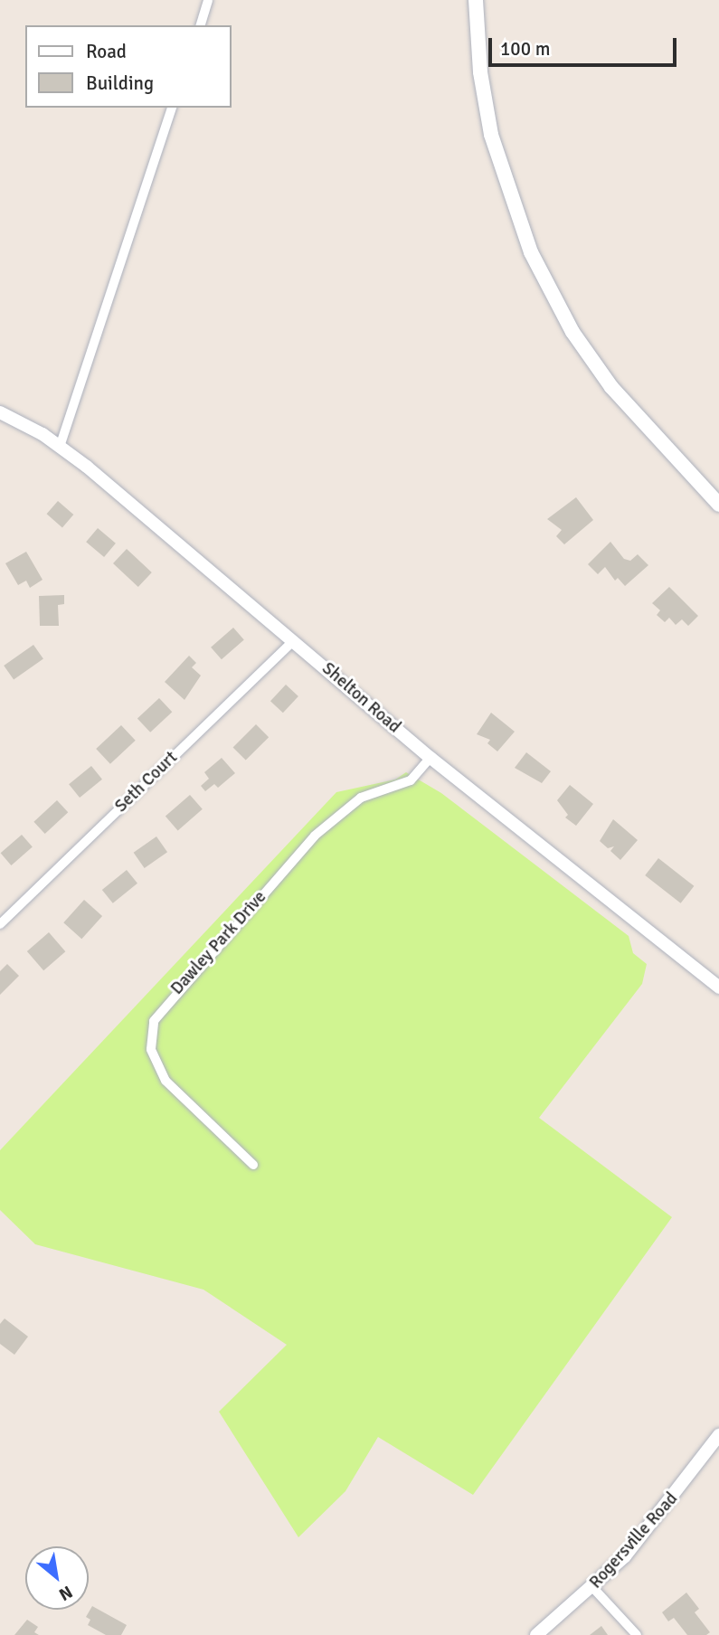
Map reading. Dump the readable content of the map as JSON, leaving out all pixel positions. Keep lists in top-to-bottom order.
{
  "streets": {
    "street": [
      "Shelton Road",
      "Seth Court",
      "Dawley Park Drive",
      "Rogersville Road"
    ]
  },
  "crossings": [
    ["Shelton Road", "Seth Court"],
    ["Shelton Road", "Dawley Park Drive"]
  ],
  "legend": ["Road", "Building"],
  "scale_bar": "100 m",
  "north": "bottom right"
}
